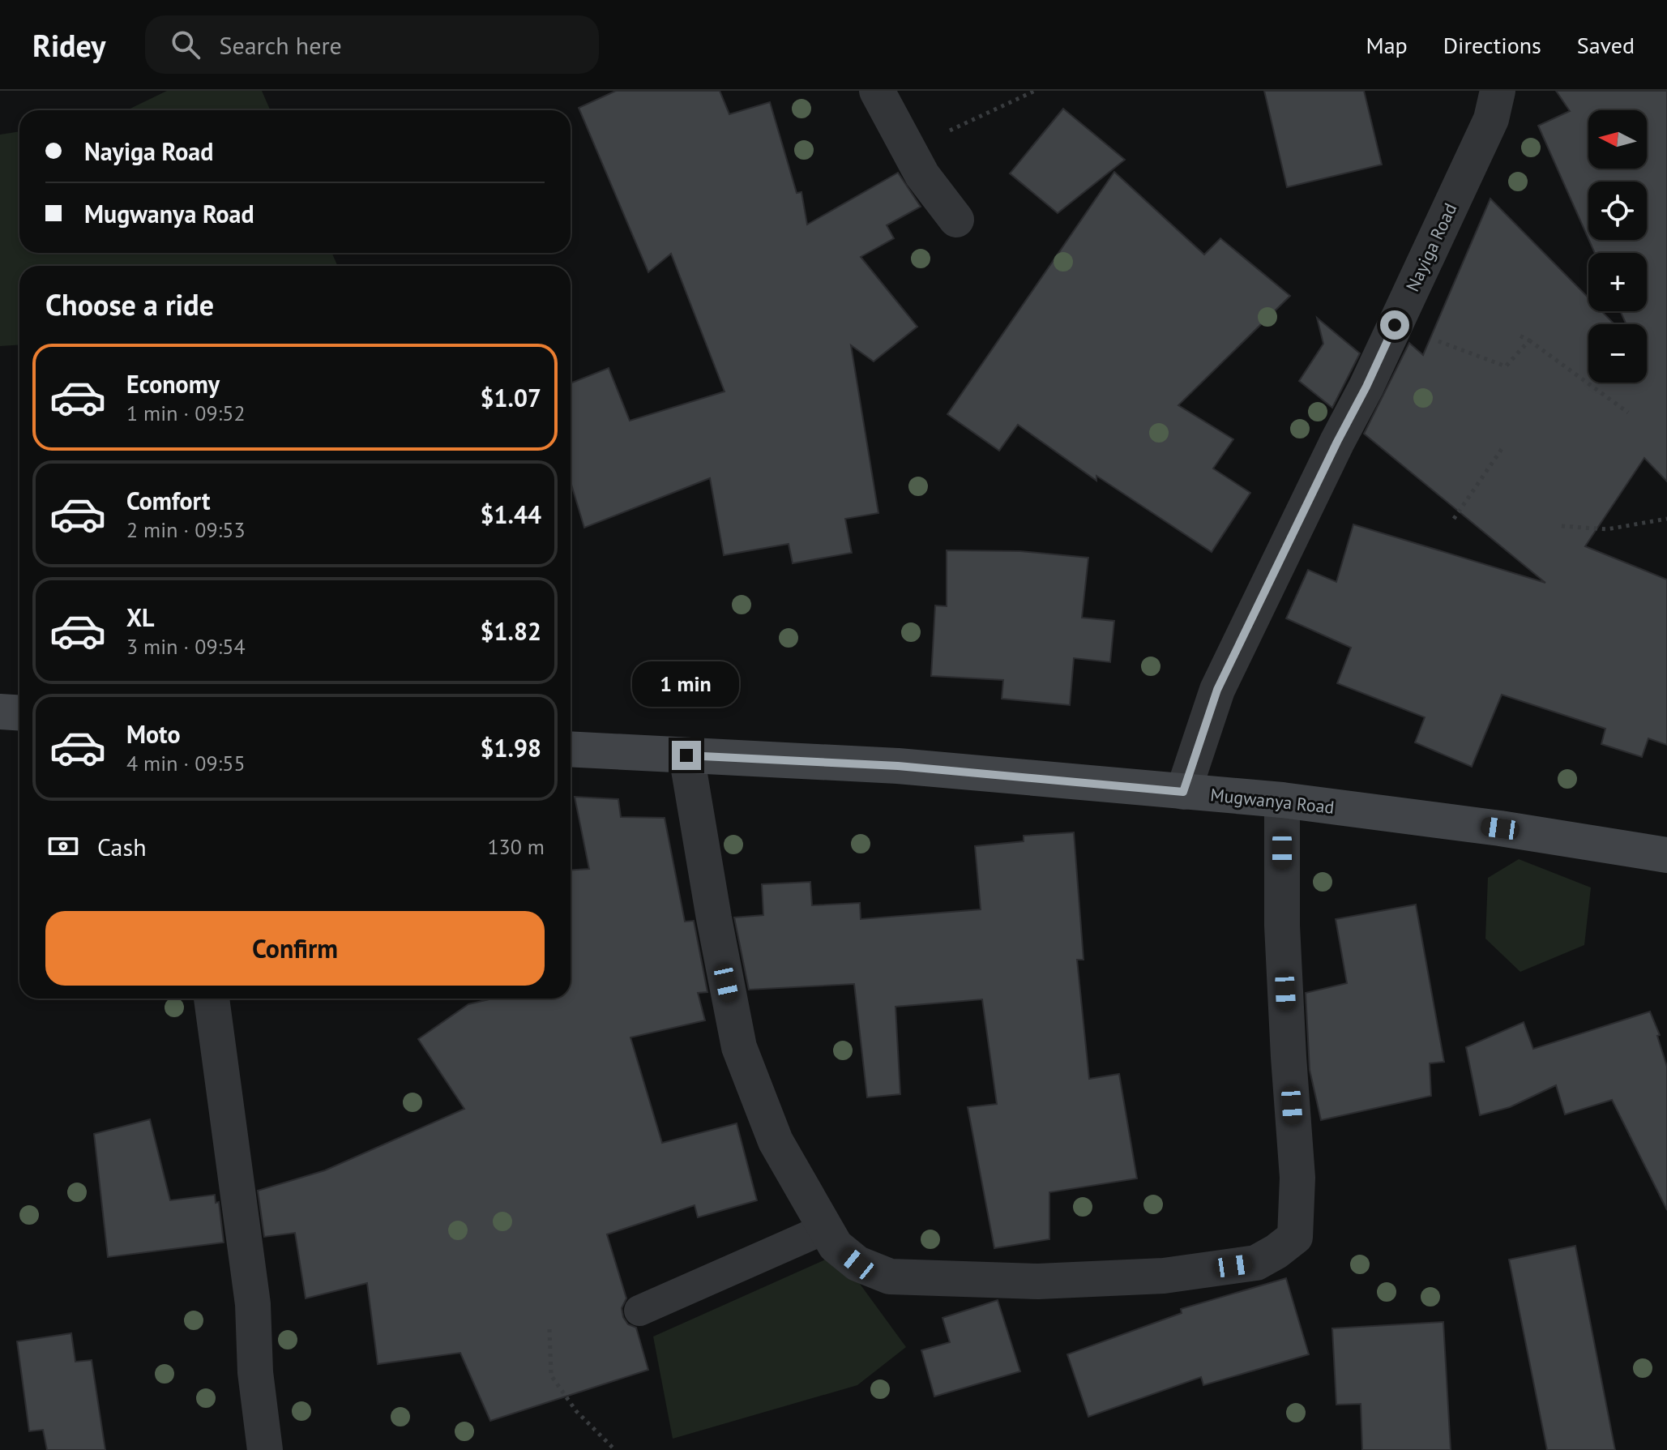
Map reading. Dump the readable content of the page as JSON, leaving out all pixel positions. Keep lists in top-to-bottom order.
{
  "streets": {
    "street": ["Nayiga Road", "Mugwanya Road"]
  },
  "crossings": [
    ["Nayiga Road", "Mugwanya Road"]
  ],
  "north": "left",
  "page": {
    "header": "Ridey",
    "search": "Search here",
    "nav": ["Map", "Directions", "Saved"],
    "map_buttons": ["+", "−"],
    "banner": ["Nayiga Road", "Mugwanya Road"],
    "heading": "Choose a ride",
    "list": [
      {
        "name": "Economy",
        "note": "1 min · 09:52",
        "value": "$1.07"
      },
      {
        "name": "Comfort",
        "note": "2 min · 09:53",
        "value": "$1.44"
      },
      {
        "name": "XL",
        "note": "3 min · 09:54",
        "value": "$1.82"
      },
      {
        "name": "Moto",
        "note": "4 min · 09:55",
        "value": "$1.98"
      }
    ],
    "bubble": "1 min",
    "pay": ["Cash", "130 m"],
    "buttons": "Confirm"
  }
}
